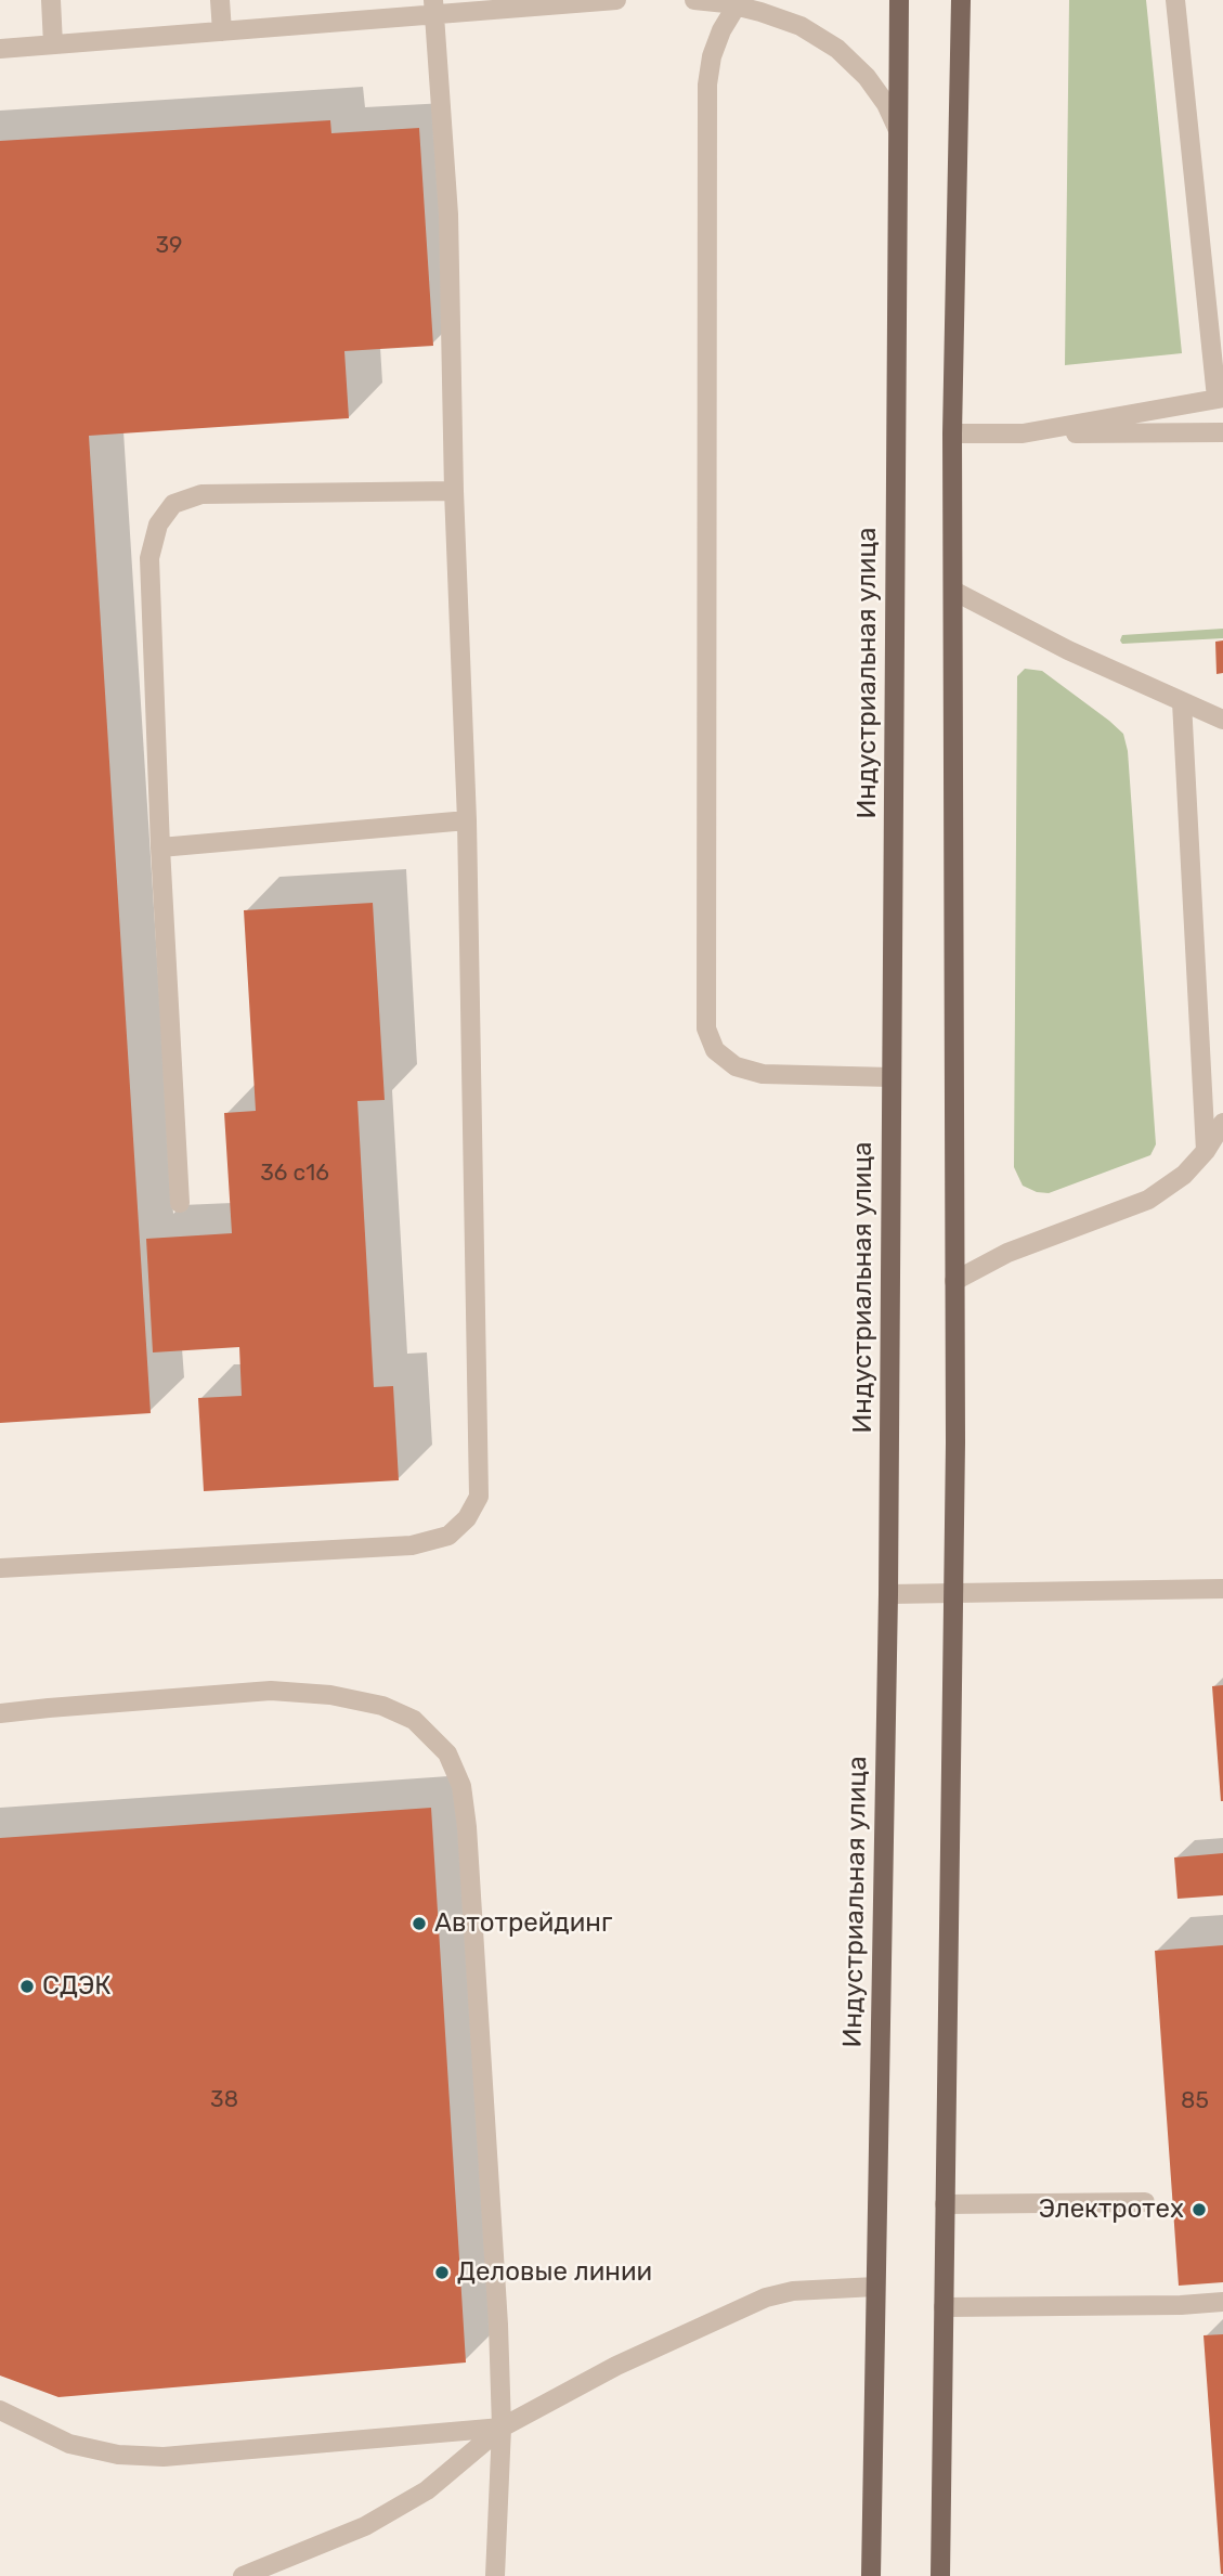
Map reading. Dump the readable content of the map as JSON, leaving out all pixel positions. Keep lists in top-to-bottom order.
{
  "streets": {
    "main road": ["Индустриальная улица"]
  },
  "places": [
    "Автотрейдинг",
    "СДЭК",
    "Электротех",
    "Деловые линии"
  ],
  "house_numbers": [
    "39",
    "36 с16",
    "38",
    "85"
  ]
}
